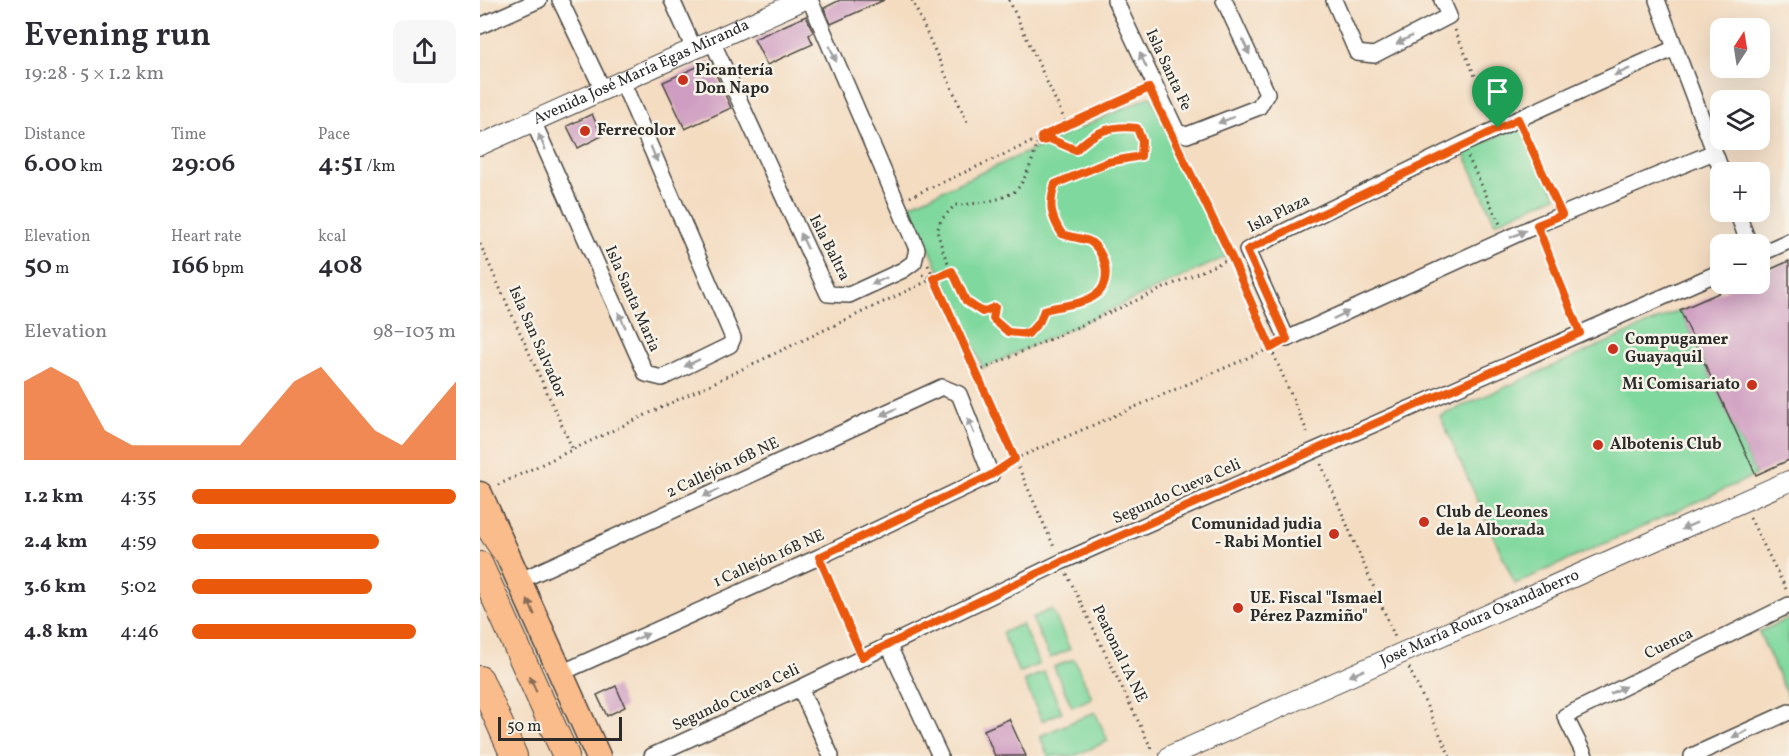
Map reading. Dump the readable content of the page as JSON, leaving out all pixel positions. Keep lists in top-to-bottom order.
{
  "streets": {
    "street": [
      "Isla Santa Fe",
      "Avenida José María Egas Miranda",
      "Isla Plaza",
      "Isla Baltra",
      "Isla Santa Maria",
      "2 Callejón 16B NE",
      "Segundo Cueva Celi",
      "1 Callejón 16B NE",
      "José María Roura Oxandaberro",
      "Cuenca"
    ],
    "path": ["Isla San Salvador", "Peatonal 1A NE"]
  },
  "crossings": [
    ["Avenida José María Egas Miranda", "Isla Baltra"],
    ["Avenida José María Egas Miranda", "Isla Santa Maria"],
    ["2 Callejón 16B NE", "1 Callejón 16B NE"],
    ["Segundo Cueva Celi", "Peatonal 1A NE"]
  ],
  "one_way": [
    "Isla Baltra",
    "2 Callejón 16B NE",
    "1 Callejón 16B NE",
    "José María Roura Oxandaberro"
  ],
  "places": [
    "Picantería Don Napo",
    "Ferrecolor",
    "Compugamer Guayaquil",
    "Mi Comisariato",
    "Albotenis Club",
    "Club de Leones de la Alborada",
    "Comunidad judia - Rabi Montiel",
    "UE. Fiscal \"Ismael Pérez Pazmiño\""
  ],
  "scale_bar": "50 m",
  "north": "top",
  "page": {
    "heading": ["Evening run", "19:28 · 5 × 1.2 km"],
    "map_buttons": ["+", "−"],
    "stats": [
      ["Distance", "6.00 km"],
      ["Time", "29:06"],
      ["Pace", "4:51 /km"],
      ["Elevation", "50 m"],
      ["Heart rate", "166 bpm"],
      ["kcal", "408"]
    ],
    "chart": ["Elevation", "98–103 m"],
    "list": [
      {
        "name": "1.2 km",
        "note": "4:35"
      },
      {
        "name": "2.4 km",
        "note": "4:59"
      },
      {
        "name": "3.6 km",
        "note": "5:02"
      },
      {
        "name": "4.8 km",
        "note": "4:46"
      }
    ],
    "scale": "50 m"
  }
}
